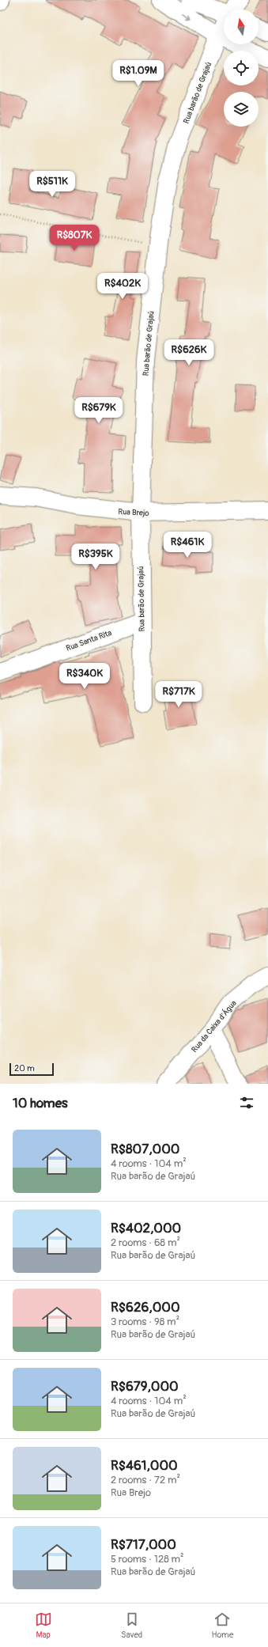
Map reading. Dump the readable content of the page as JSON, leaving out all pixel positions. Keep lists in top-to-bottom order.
{
  "streets": {
    "street": [
      "Rua barão de Grajaú",
      "Rua Brejo",
      "Rua Santa Rita",
      "Rua da Caixa d'Água"
    ]
  },
  "crossings": [
    ["Rua barão de Grajaú", "Rua Brejo"],
    ["Rua barão de Grajaú", "Rua Santa Rita"]
  ],
  "scale_bar": "20 m",
  "north": "top",
  "page": {
    "price": [
      "R$1.09M",
      "R$511K",
      "R$807K",
      "R$402K",
      "R$626K",
      "R$679K",
      "R$461K",
      "R$395K",
      "R$340K",
      "R$717K"
    ],
    "scale": "20 m",
    "heading": "10 homes",
    "list": [
      {
        "name": "R$807,000",
        "note": "4 rooms · 104 m² · Rua barão de Grajaú"
      },
      {
        "name": "R$402,000",
        "note": "2 rooms · 68 m² · Rua barão de Grajaú"
      },
      {
        "name": "R$626,000",
        "note": "3 rooms · 98 m² · Rua barão de Grajaú"
      },
      {
        "name": "R$679,000",
        "note": "4 rooms · 104 m² · Rua barão de Grajaú"
      },
      {
        "name": "R$461,000",
        "note": "2 rooms · 72 m² · Rua Brejo"
      },
      {
        "name": "R$717,000",
        "note": "5 rooms · 128 m² · Rua barão de Grajaú"
      }
    ],
    "tabs": ["Map", "Saved", "Home"]
  }
}
